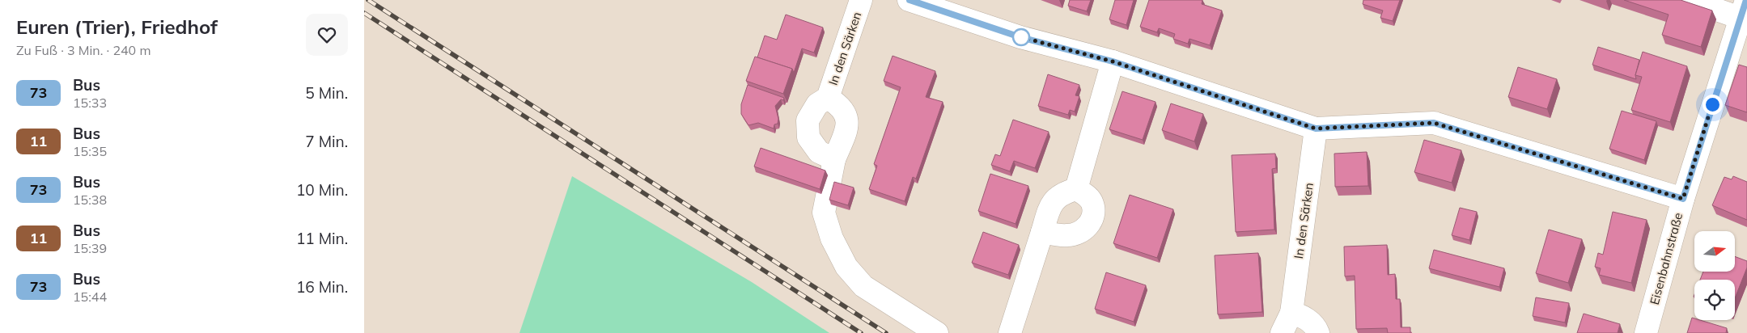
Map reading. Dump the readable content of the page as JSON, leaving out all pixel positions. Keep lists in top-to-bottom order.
{
  "streets": {
    "street": ["In den Särken", "Eisenbahnstraße"]
  },
  "lines": ["bus line 73"],
  "north": "right",
  "page": {
    "heading": ["Euren (Trier), Friedhof", "Zu Fuß · 3 Min. · 240 m"],
    "list": [
      {
        "mark": "73",
        "name": "Bus",
        "note": "15:33",
        "value": "5 Min."
      },
      {
        "mark": "11",
        "name": "Bus",
        "note": "15:35",
        "value": "7 Min."
      },
      {
        "mark": "73",
        "name": "Bus",
        "note": "15:38",
        "value": "10 Min."
      },
      {
        "mark": "11",
        "name": "Bus",
        "note": "15:39",
        "value": "11 Min."
      },
      {
        "mark": "73",
        "name": "Bus",
        "note": "15:44",
        "value": "16 Min."
      }
    ]
  }
}
